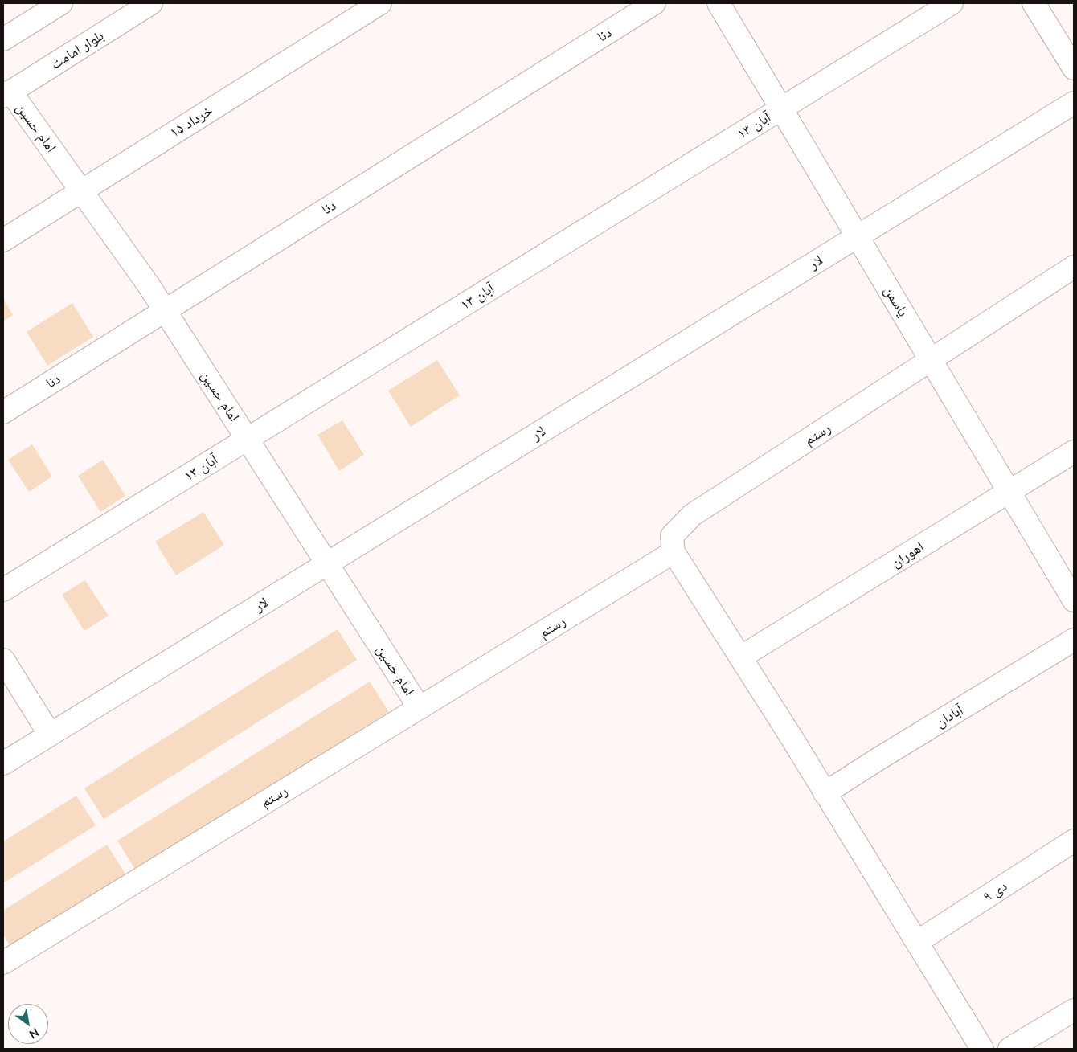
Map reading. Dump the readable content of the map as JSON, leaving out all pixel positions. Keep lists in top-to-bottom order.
{
  "streets": {
    "street": [
      "دنا",
      "بلوار امامت",
      "۱۵ خرداد",
      "۱۳ آبان",
      "امام حسین",
      "لار",
      "یاسمن",
      "رستم",
      "اهوران",
      "آبادان",
      "۹ دی"
    ]
  },
  "crossings": [
    ["دنا", "امام حسین"],
    ["بلوار امامت", "امام حسین"],
    ["۱۵ خرداد", "امام حسین"],
    ["۱۳ آبان", "امام حسین"],
    ["۱۳ آبان", "یاسمن"],
    ["امام حسین", "لار"],
    ["امام حسین", "رستم"],
    ["لار", "یاسمن"],
    ["یاسمن", "رستم"],
    ["یاسمن", "اهوران"]
  ],
  "north": "bottom right"
}
